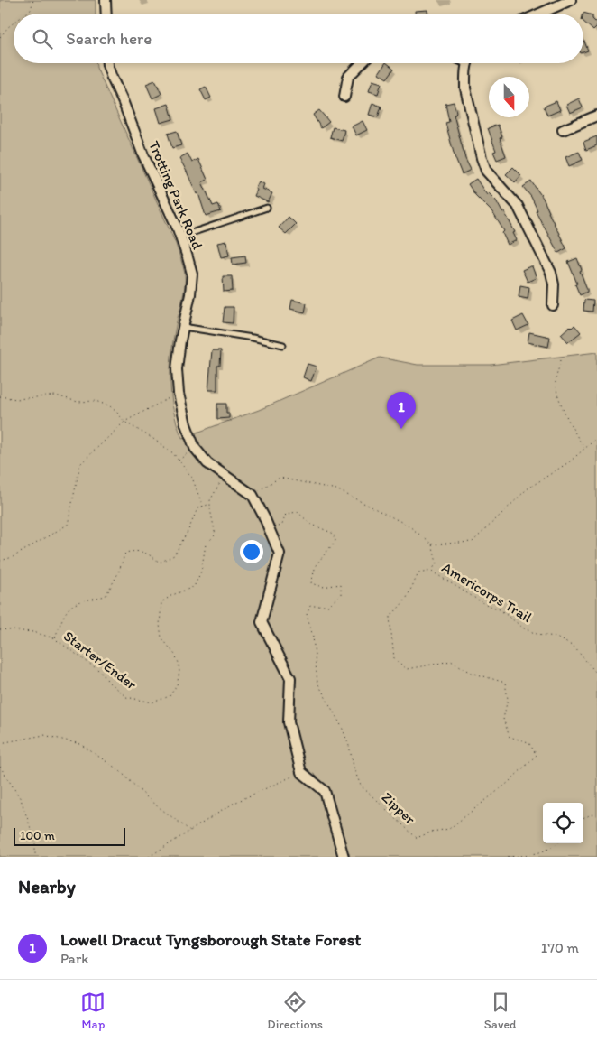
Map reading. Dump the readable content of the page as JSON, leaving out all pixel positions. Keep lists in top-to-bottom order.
{
  "streets": {
    "street": ["Trotting Park Road"],
    "path": ["Americorps Trail", "Starter/Ender", "Zipper"]
  },
  "crossings": [
    ["Trotting Park Road", "Zipper"],
    ["Americorps Trail", "Zipper"]
  ],
  "scale_bar": "100 m",
  "north": "bottom",
  "page": {
    "search": "Search here",
    "pins": "1",
    "scale": "100 m",
    "heading": "Nearby",
    "list": [
      {
        "mark": "1",
        "name": "Lowell Dracut Tyngsborough State Forest",
        "note": "Park",
        "value": "170 m"
      }
    ],
    "nav": ["Map", "Directions", "Saved"]
  }
}
